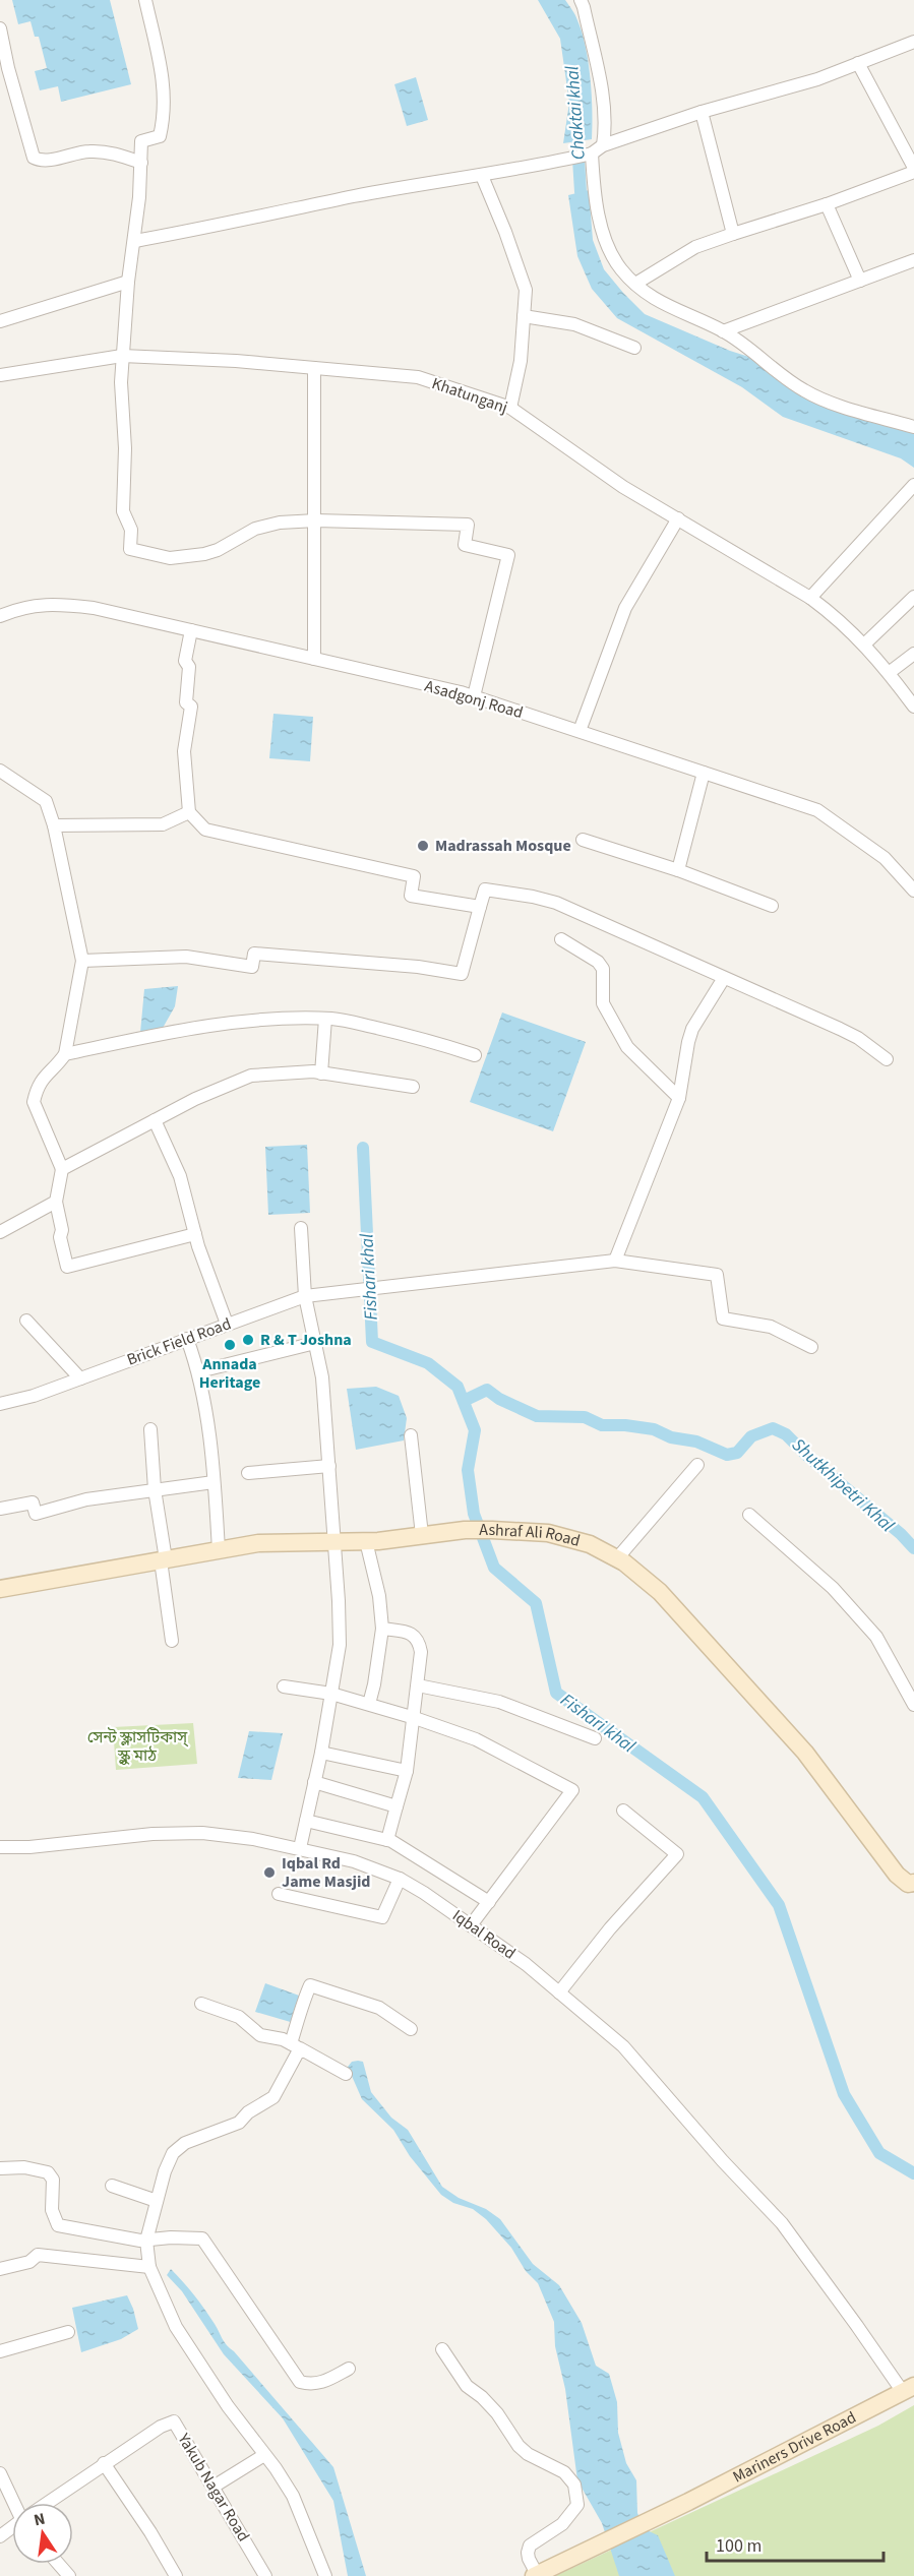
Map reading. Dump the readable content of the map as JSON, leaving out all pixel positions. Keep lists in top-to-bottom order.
{
  "streets": {
    "main road": ["Ashraf Ali Road", "Mariners Drive Road"],
    "street": [
      "Khatunganj",
      "Asadgonj Road",
      "Brick Field Road",
      "Iqbal Road",
      "Yakub Nagar Road"
    ]
  },
  "crossings": [
    ["Iqbal Road", "Mariners Drive Road"]
  ],
  "water": ["Chaktai khal", "Fishari khal", "Shutkhipetri Khal"],
  "parks": ["সেন্ট স্কলাসটিকাস্ স্কুল মাঠ"],
  "places": [
    "Madrassah Mosque",
    "R & T Joshna",
    "Annada Heritage",
    "Iqbal Rd Jame Masjid"
  ],
  "scale_bar": "100 m",
  "north": "top"
}
